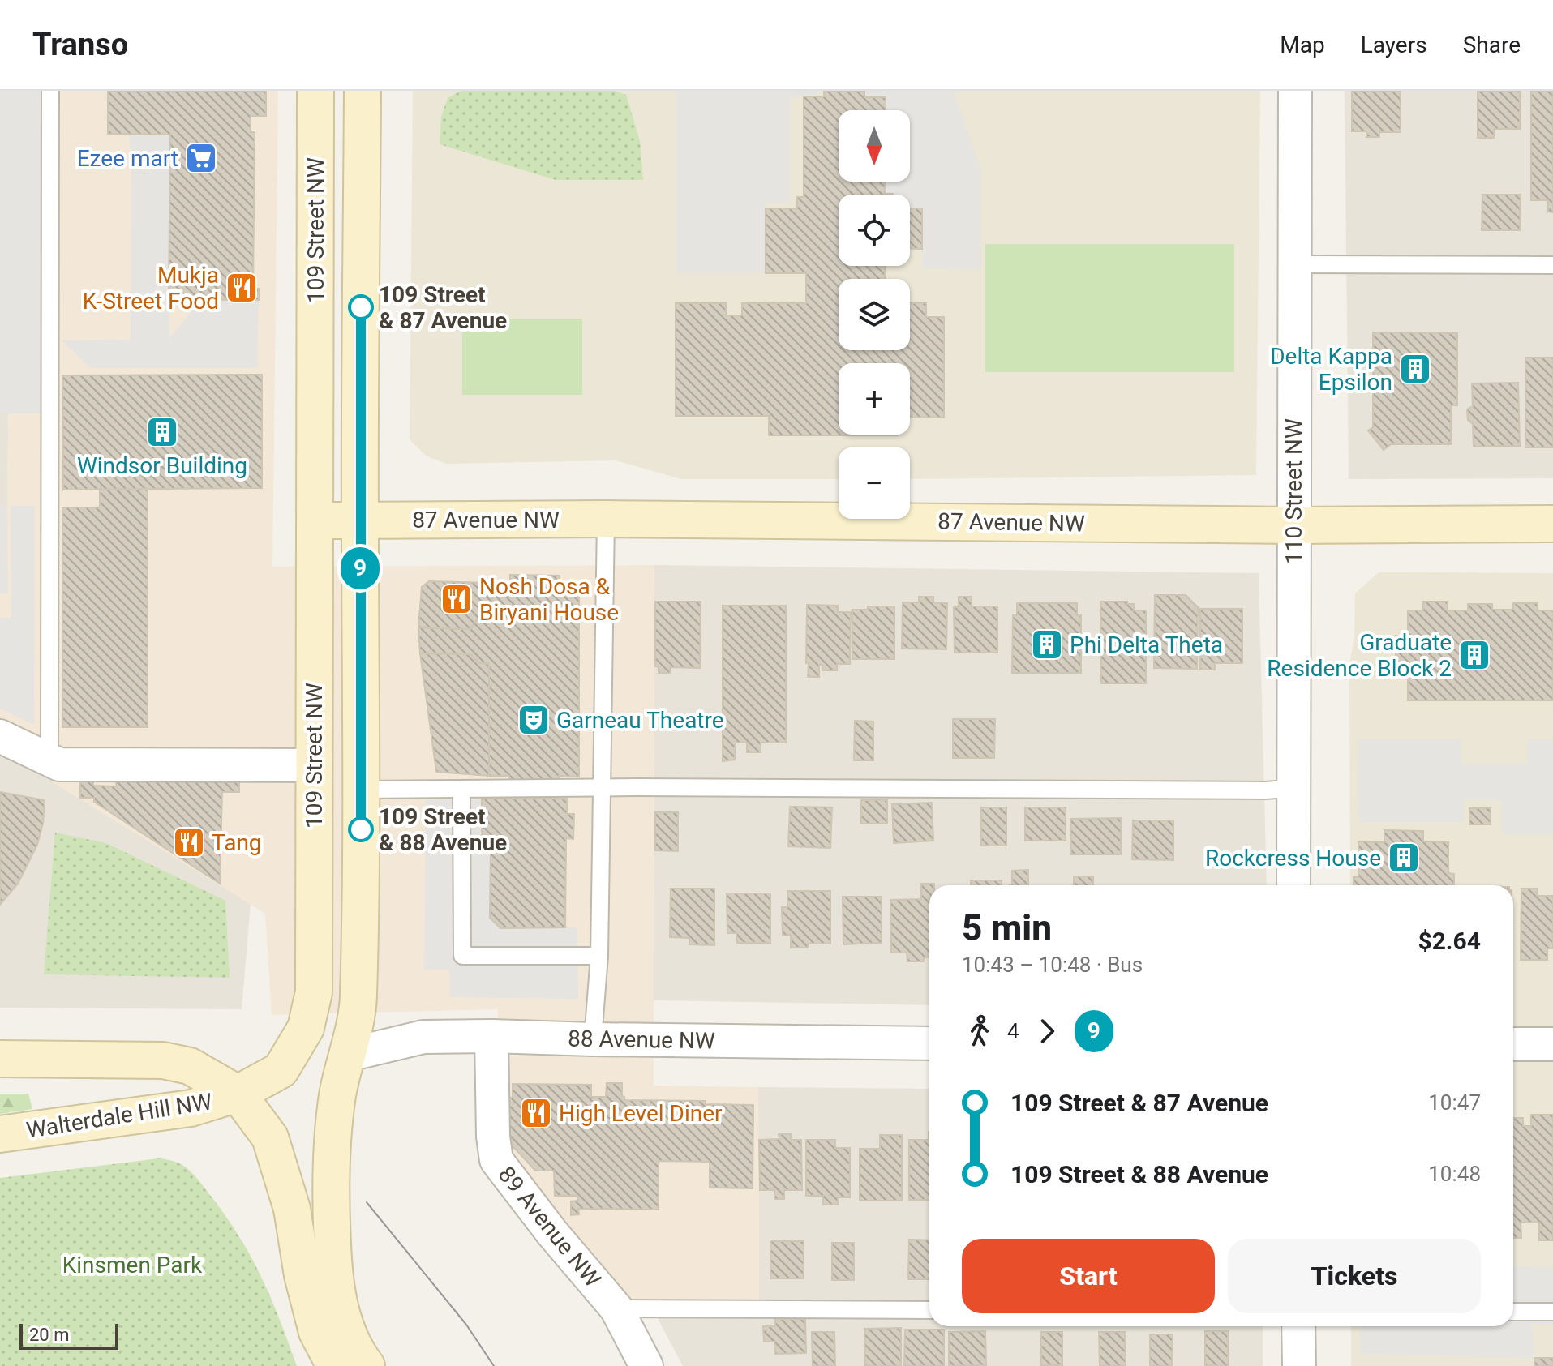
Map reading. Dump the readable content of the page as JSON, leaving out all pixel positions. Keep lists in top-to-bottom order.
{
  "streets": {
    "main road": ["109 Street NW", "87 Avenue NW", "Walterdale Hill NW"],
    "street": ["110 Street NW", "88 Avenue NW", "89 Avenue NW"]
  },
  "crossings": [
    ["109 Street NW", "87 Avenue NW"],
    ["109 Street NW", "88 Avenue NW"],
    ["109 Street NW", "Walterdale Hill NW"],
    ["110 Street NW", "87 Avenue NW"],
    ["88 Avenue NW", "89 Avenue NW"]
  ],
  "parks": ["Kinsmen Park"],
  "places": {
    "supermarket": ["Ezee mart"],
    "restaurant": [
      "Mukja K-Street Food",
      "Nosh Dosa & Biryani House",
      "Tang",
      "High Level Diner"
    ],
    "other": ["109 Street & 87 Avenue", "109 Street & 88 Avenue"],
    "building": [
      "Delta Kappa Epsilon",
      "Windsor Building",
      "Phi Delta Theta",
      "Graduate Residence Block 2",
      "Rockcress House"
    ],
    "theatre": ["Garneau Theatre"]
  },
  "lines": ["bus line 9"],
  "scale_bar": "20 m",
  "north": "bottom",
  "page": {
    "header": "Transo",
    "nav": ["Map", "Layers", "Share"],
    "on_map": "9",
    "map_buttons": ["+", "−"],
    "heading": ["5 min", "10:43 – 10:48 · Bus", "$2.64"],
    "legs": ["4", "9"],
    "list": [
      {
        "name": "109 Street & 87 Avenue",
        "value": "10:47"
      },
      {
        "name": "109 Street & 88 Avenue",
        "value": "10:48"
      }
    ],
    "buttons": ["Start", "Tickets"],
    "scale": "20 m"
  }
}
